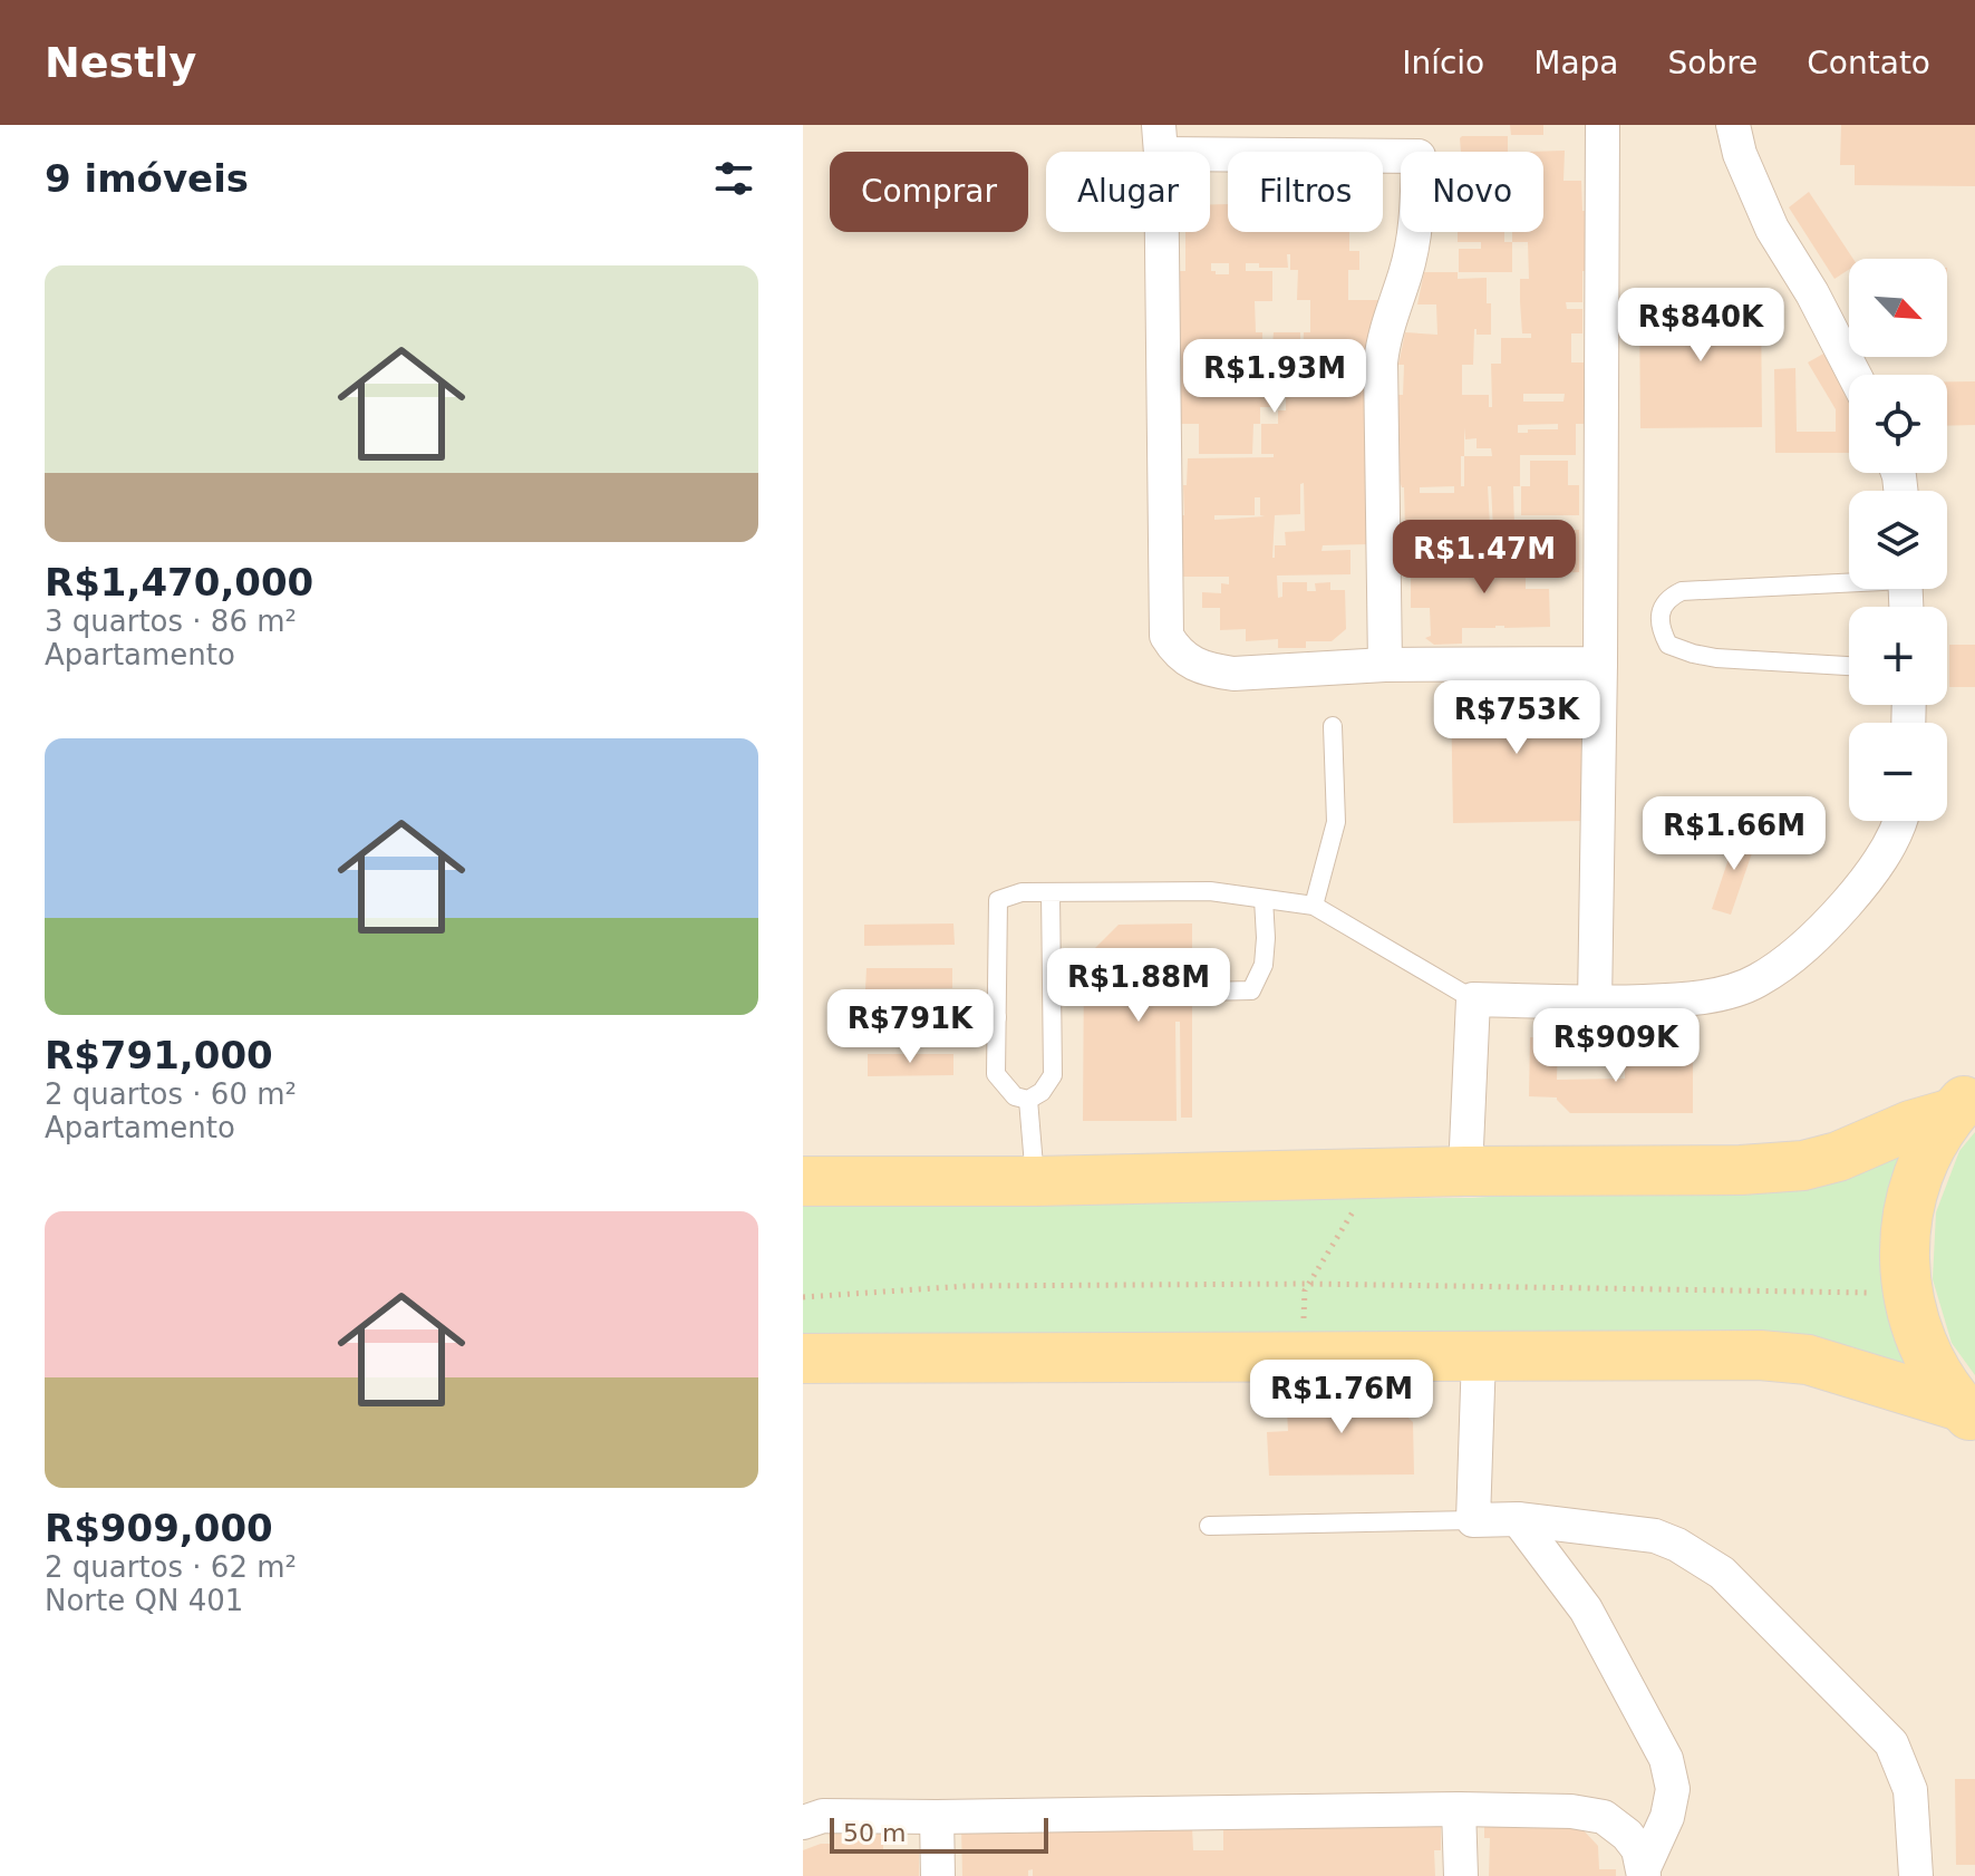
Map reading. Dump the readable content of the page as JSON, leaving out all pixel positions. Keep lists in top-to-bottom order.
{
  "scale_bar": "50 m",
  "north": "bottom right",
  "page": {
    "header": "Nestly",
    "nav": [
      "Início",
      "Mapa",
      "Sobre",
      "Contato"
    ],
    "heading": "9 imóveis",
    "chip": [
      "Comprar",
      "Alugar",
      "Filtros",
      "Novo"
    ],
    "list": [
      {
        "name": "R$1,470,000",
        "note": "3 quartos · 86 m² · Apartamento"
      },
      {
        "name": "R$791,000",
        "note": "2 quartos · 60 m² · Apartamento"
      },
      {
        "name": "R$909,000",
        "note": "2 quartos · 62 m² · Norte QN 401"
      }
    ],
    "map_buttons": ["+", "−"],
    "price": [
      "R$840K",
      "R$1.93M",
      "R$1.47M",
      "R$753K",
      "R$1.66M",
      "R$1.88M",
      "R$791K",
      "R$909K",
      "R$1.76M"
    ],
    "scale": "50 m"
  }
}
